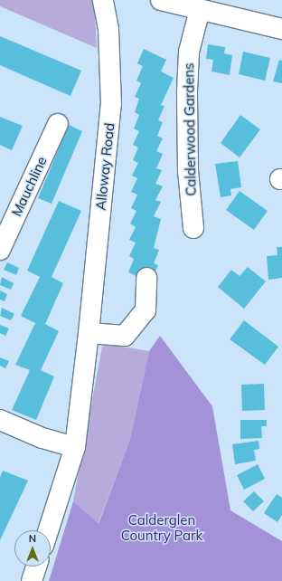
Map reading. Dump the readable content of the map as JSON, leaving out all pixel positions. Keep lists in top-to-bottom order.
{
  "streets": {
    "street": ["Calderwood Gardens", "Alloway Road", "Mauchline"]
  },
  "parks": ["Calderglen Country Park"],
  "north": "top"
}
